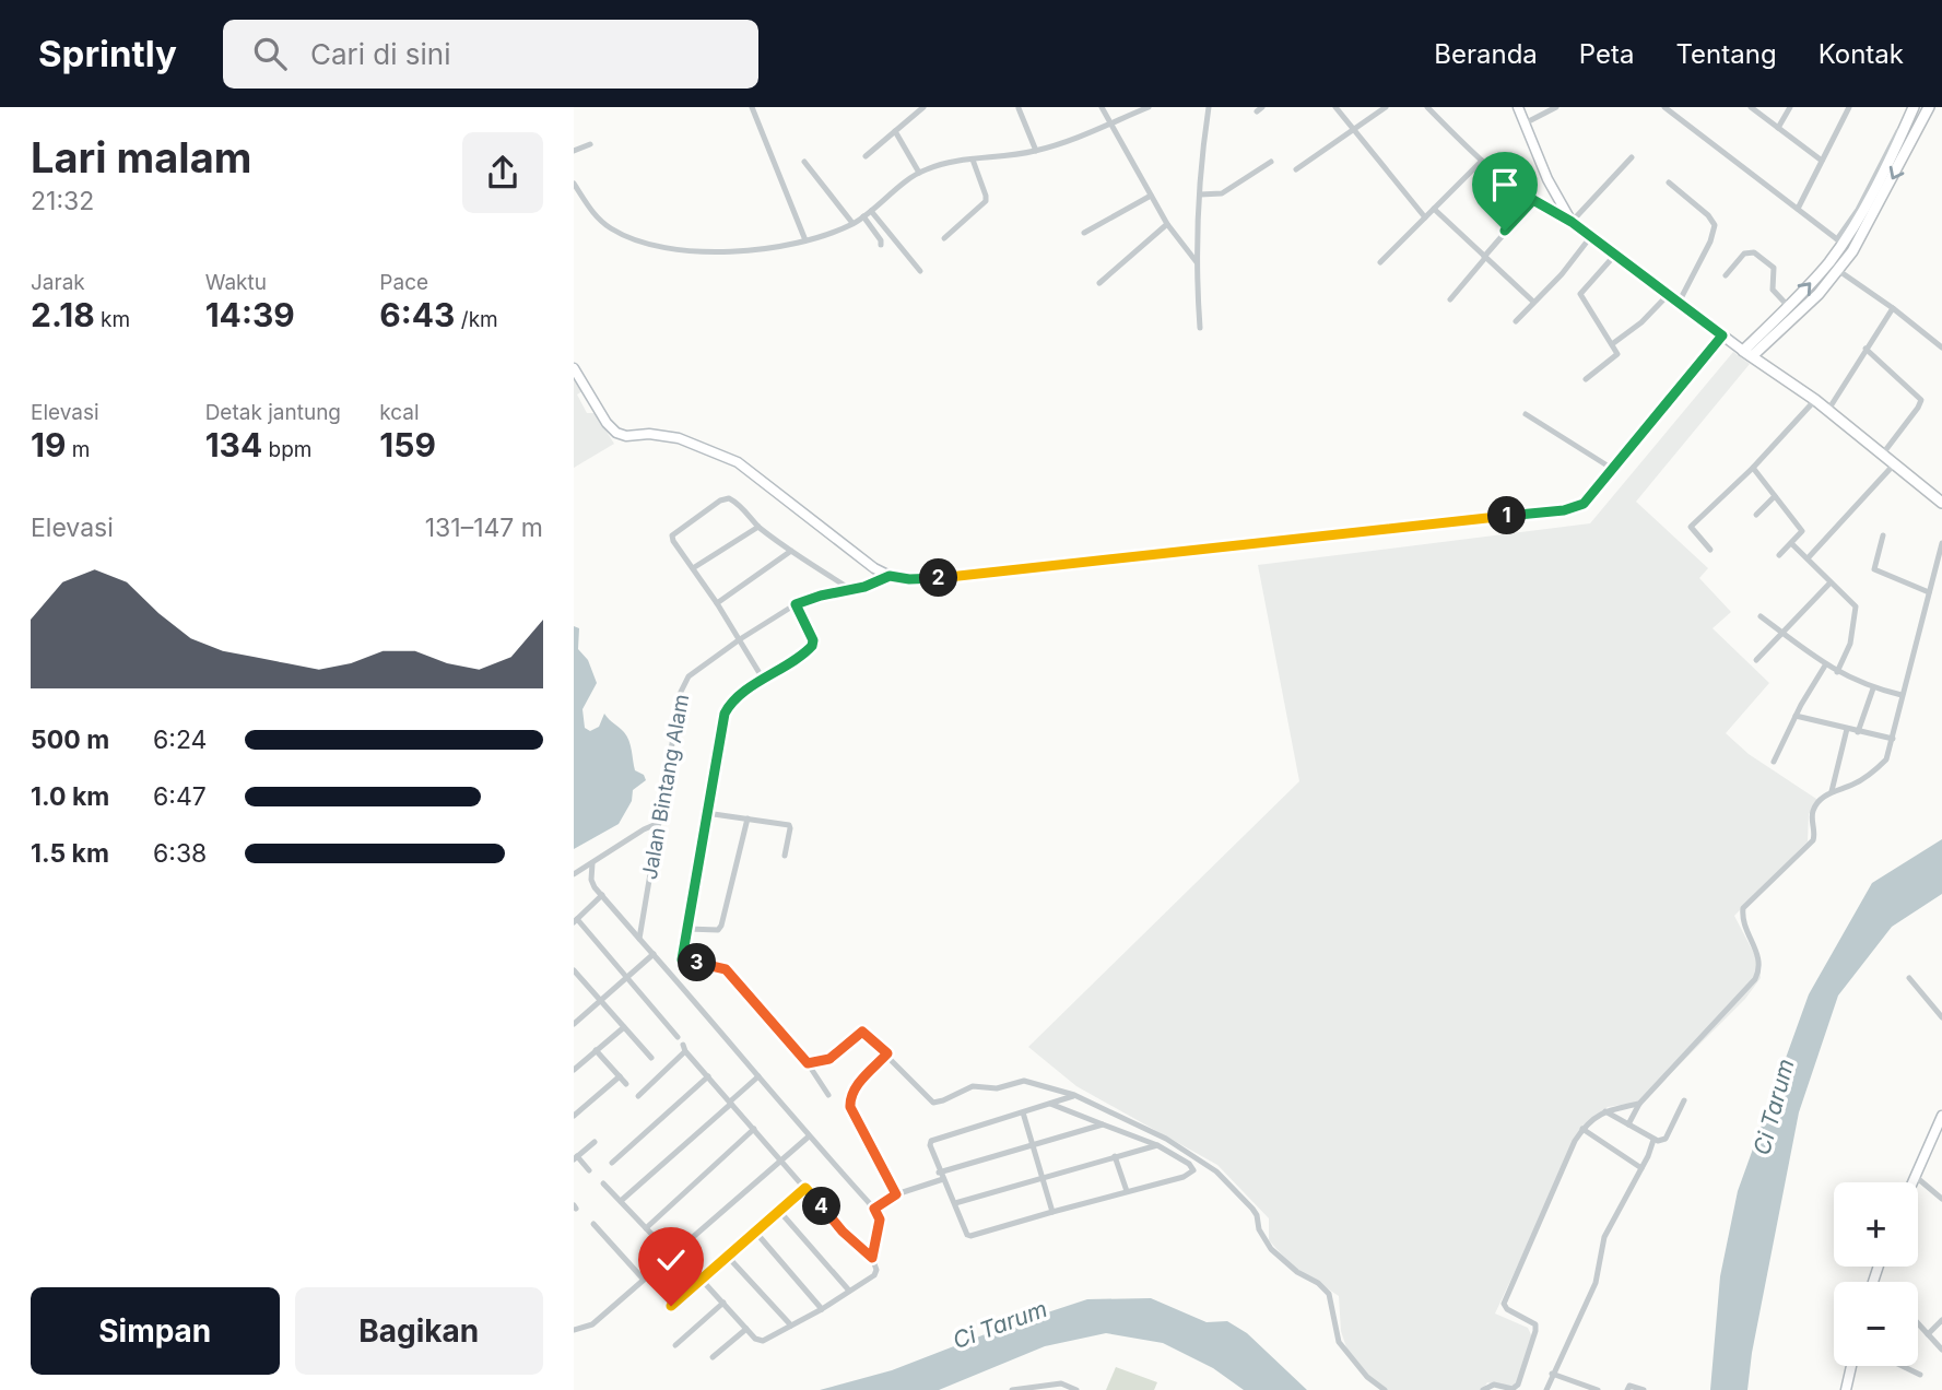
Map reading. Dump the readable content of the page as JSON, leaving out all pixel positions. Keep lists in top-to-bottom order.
{
  "streets": {
    "street": ["Jalan Bintang Alam"]
  },
  "water": ["Ci Tarum"],
  "page": {
    "header": "Sprintly",
    "search": "Cari di sini",
    "nav": [
      "Beranda",
      "Peta",
      "Tentang",
      "Kontak"
    ],
    "heading": ["Lari malam", "21:32"],
    "stats": [
      ["Jarak", "2.18 km"],
      ["Waktu", "14:39"],
      ["Pace", "6:43 /km"],
      ["Elevasi", "19 m"],
      ["Detak jantung", "134 bpm"],
      ["kcal", "159"]
    ],
    "pins": [
      "1",
      "2",
      "3",
      "4"
    ],
    "chart": ["Elevasi", "131–147 m"],
    "list": [
      {
        "name": "500 m",
        "note": "6:24"
      },
      {
        "name": "1.0 km",
        "note": "6:47"
      },
      {
        "name": "1.5 km",
        "note": "6:38"
      }
    ],
    "map_buttons": ["+", "−"],
    "buttons": ["Simpan", "Bagikan"]
  }
}
